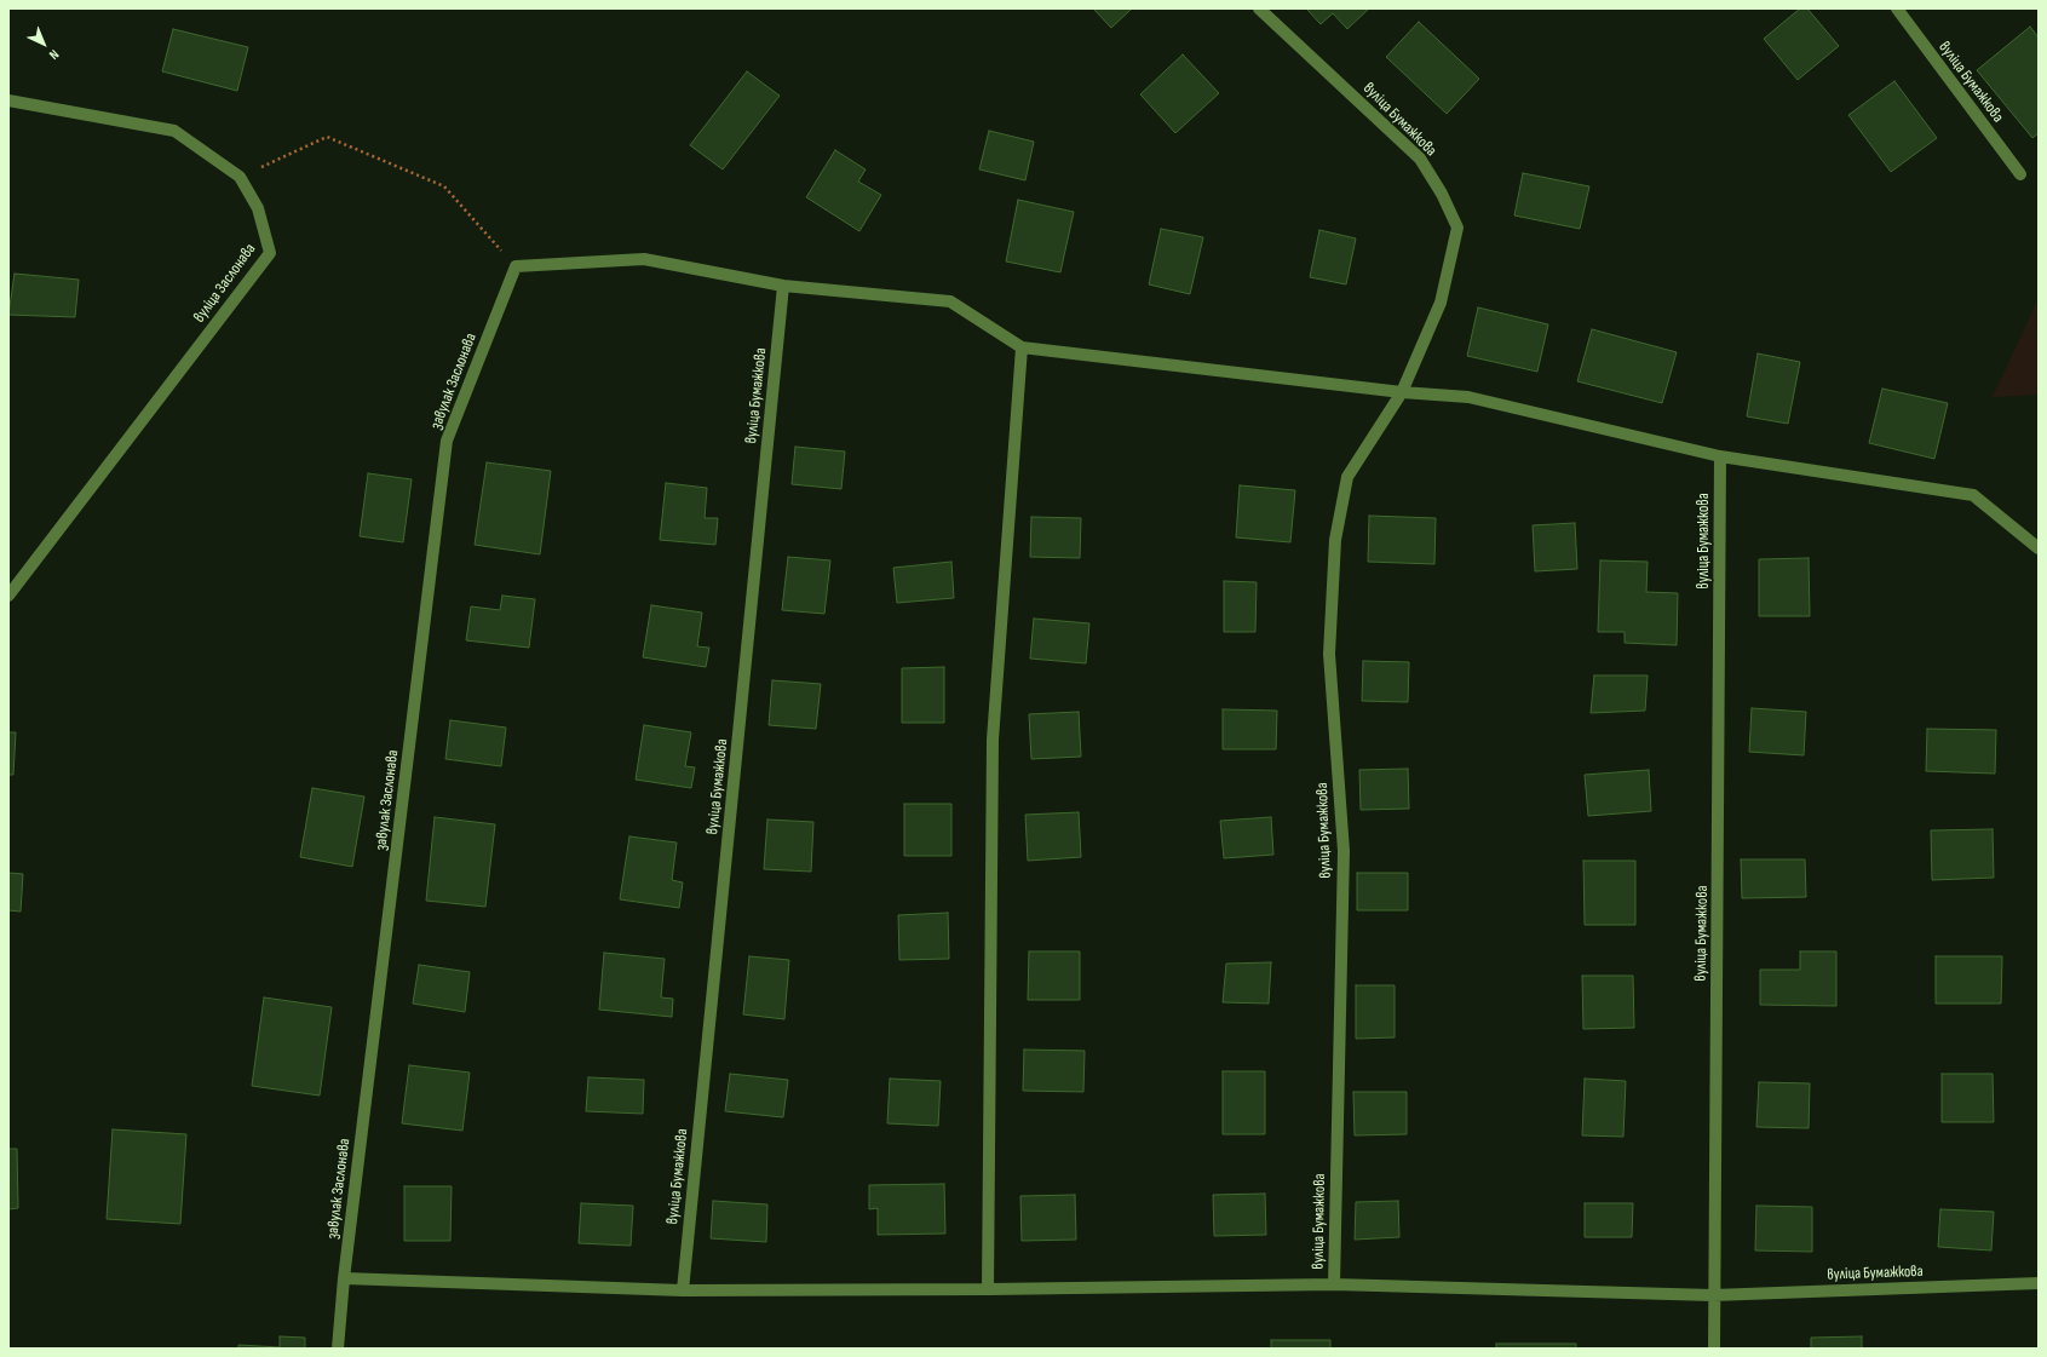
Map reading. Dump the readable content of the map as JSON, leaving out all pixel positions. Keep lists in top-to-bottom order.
{
  "streets": {
    "street": ["вуліца Бумажкова", "вуліца Заслонава", "завулак Заслонава"]
  },
  "crossings": [
    ["вуліца Бумажкова", "завулак Заслонава"]
  ],
  "north": "bottom right"
}
